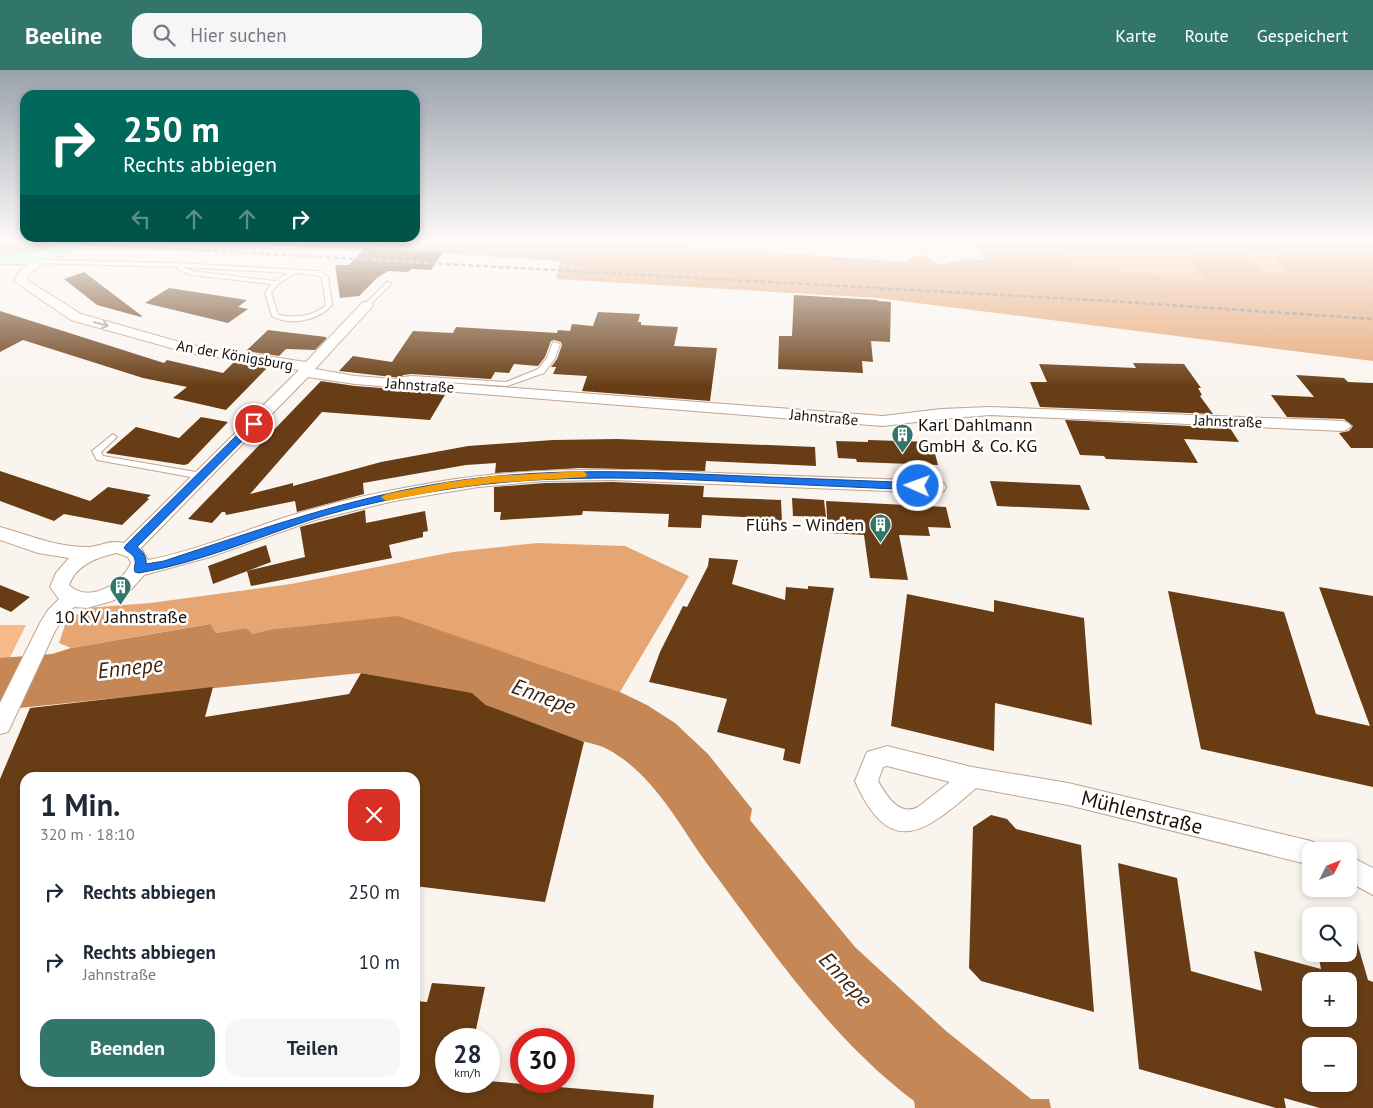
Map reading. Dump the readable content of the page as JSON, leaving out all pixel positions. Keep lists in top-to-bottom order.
{
  "streets": {
    "street": ["An der Königsburg", "Jahnstraße", "Mühlenstraße"]
  },
  "crossings": [
    ["An der Königsburg", "Jahnstraße"]
  ],
  "one_way": ["An der Königsburg"],
  "water": ["Ennepe"],
  "places": {
    "building": ["Karl Dahlmann GmbH & Co. KG", "Flühs – Winden", "10 KV Jahnstraße"]
  },
  "north": "top right",
  "page": {
    "header": "Beeline",
    "search": "Hier suchen",
    "nav": ["Karte", "Route", "Gespeichert"],
    "turn": ["250 m", "Rechts abbiegen"],
    "heading": ["1 Min.", "320 m · 18:10"],
    "map_buttons": ["+", "−"],
    "list": [
      {
        "name": "Rechts abbiegen",
        "value": "250 m"
      },
      {
        "name": "Rechts abbiegen",
        "note": "Jahnstraße",
        "value": "10 m"
      }
    ],
    "buttons": ["Beenden", "Teilen"],
    "speed": "28 km/h",
    "limit": "30"
  }
}
